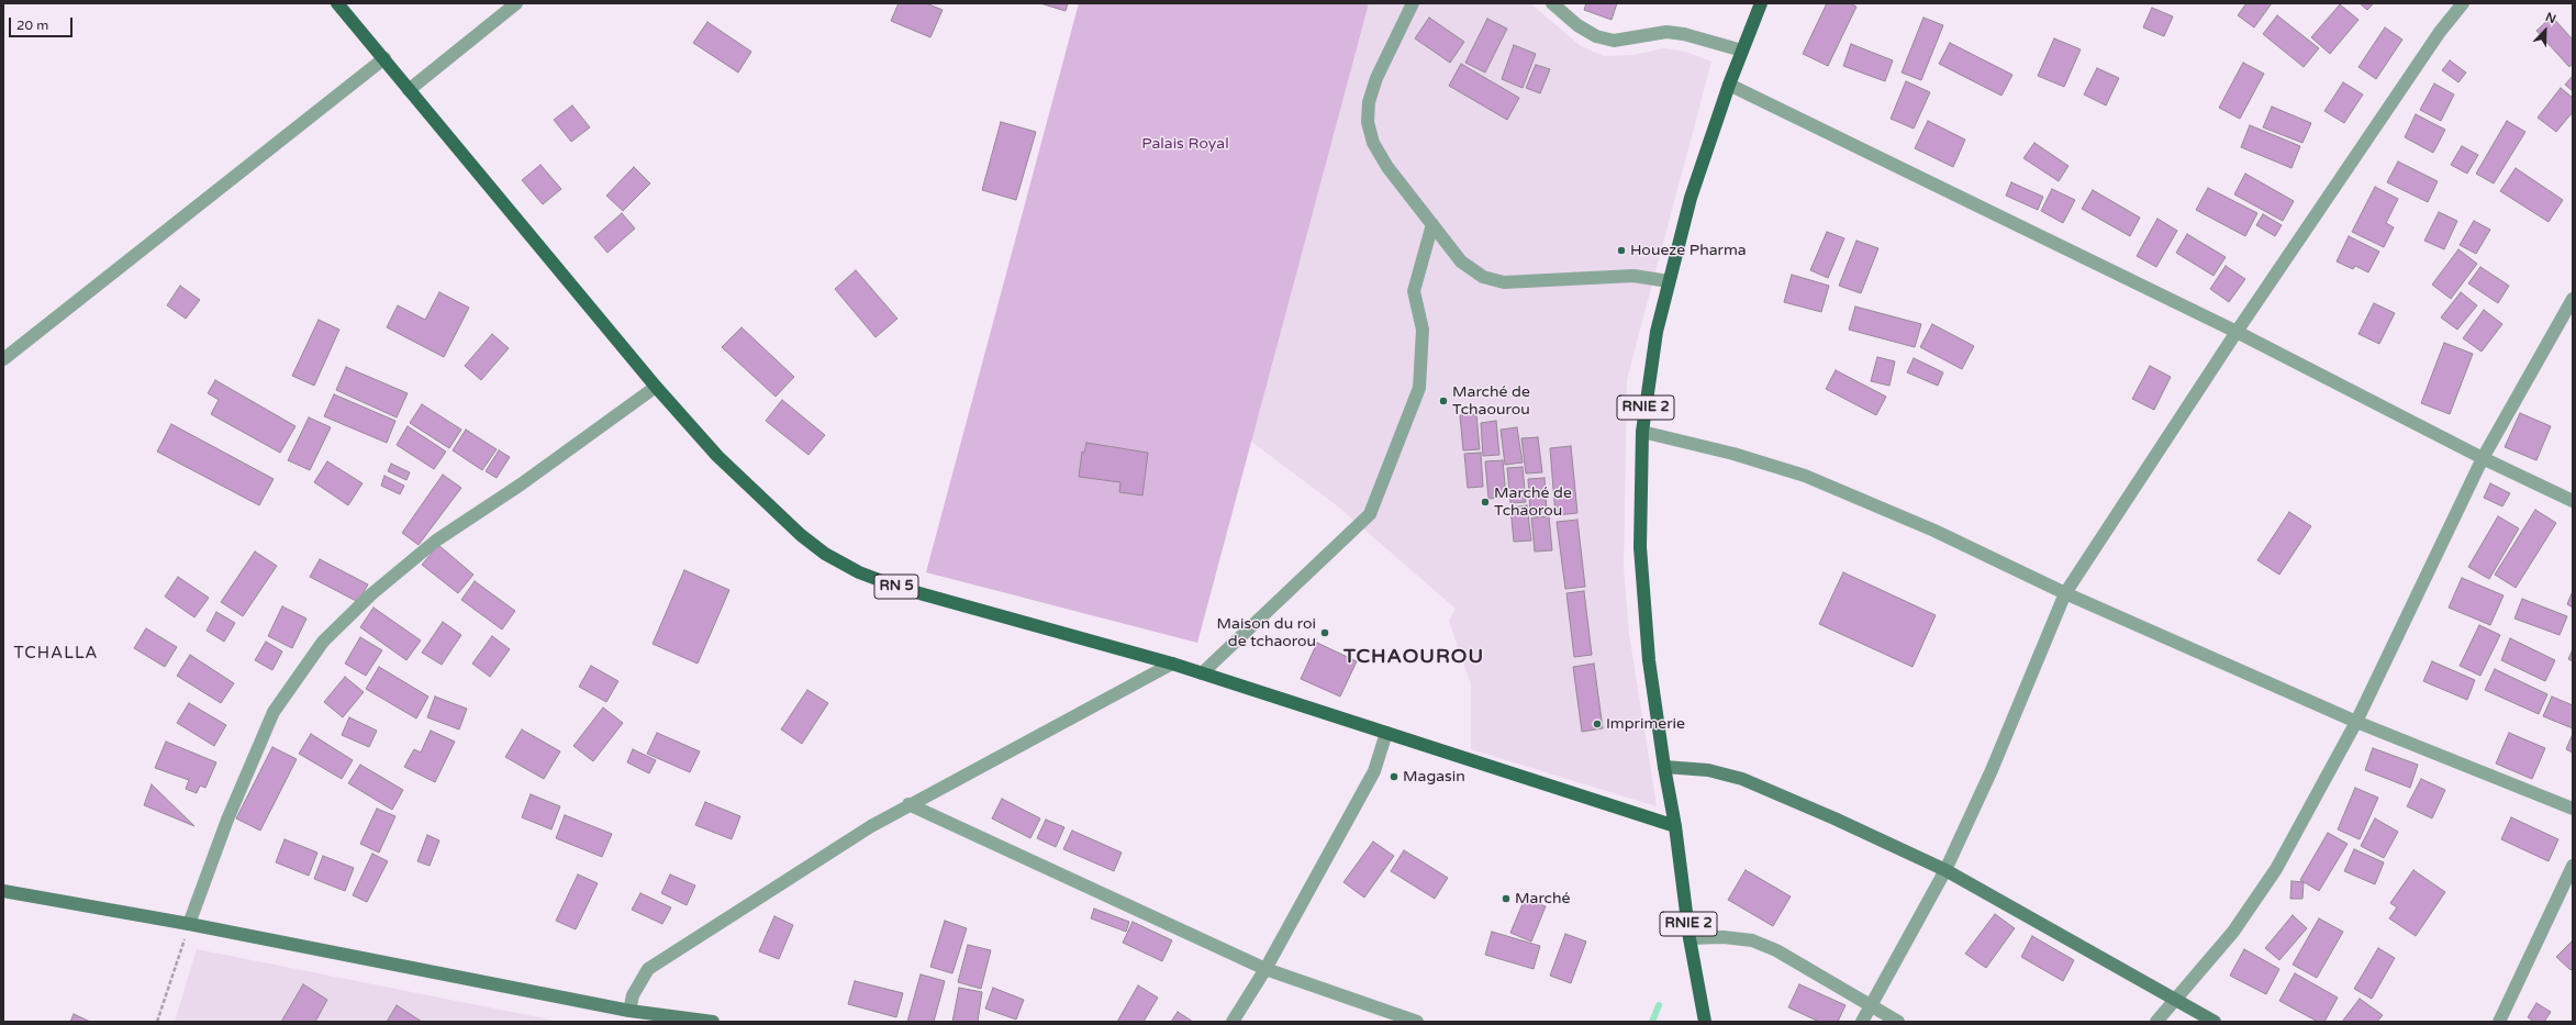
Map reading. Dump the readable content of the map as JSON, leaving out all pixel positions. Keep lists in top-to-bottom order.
{
  "streets": {
    "main road": ["RNIE 2", "RN 5"]
  },
  "crossings": [
    ["RNIE 2", "RN 5"]
  ],
  "districts": ["TCHALLA", "TCHAOUROU"],
  "parks": ["Palais Royal"],
  "places": [
    "Houeze Pharma",
    "Marché de Tchaourou",
    "Marché de Tchaorou",
    "Maison du roi de tchaorou",
    "Imprimerie",
    "Magasin",
    "Marché"
  ],
  "scale_bar": "20 m",
  "north": "top right"
}
